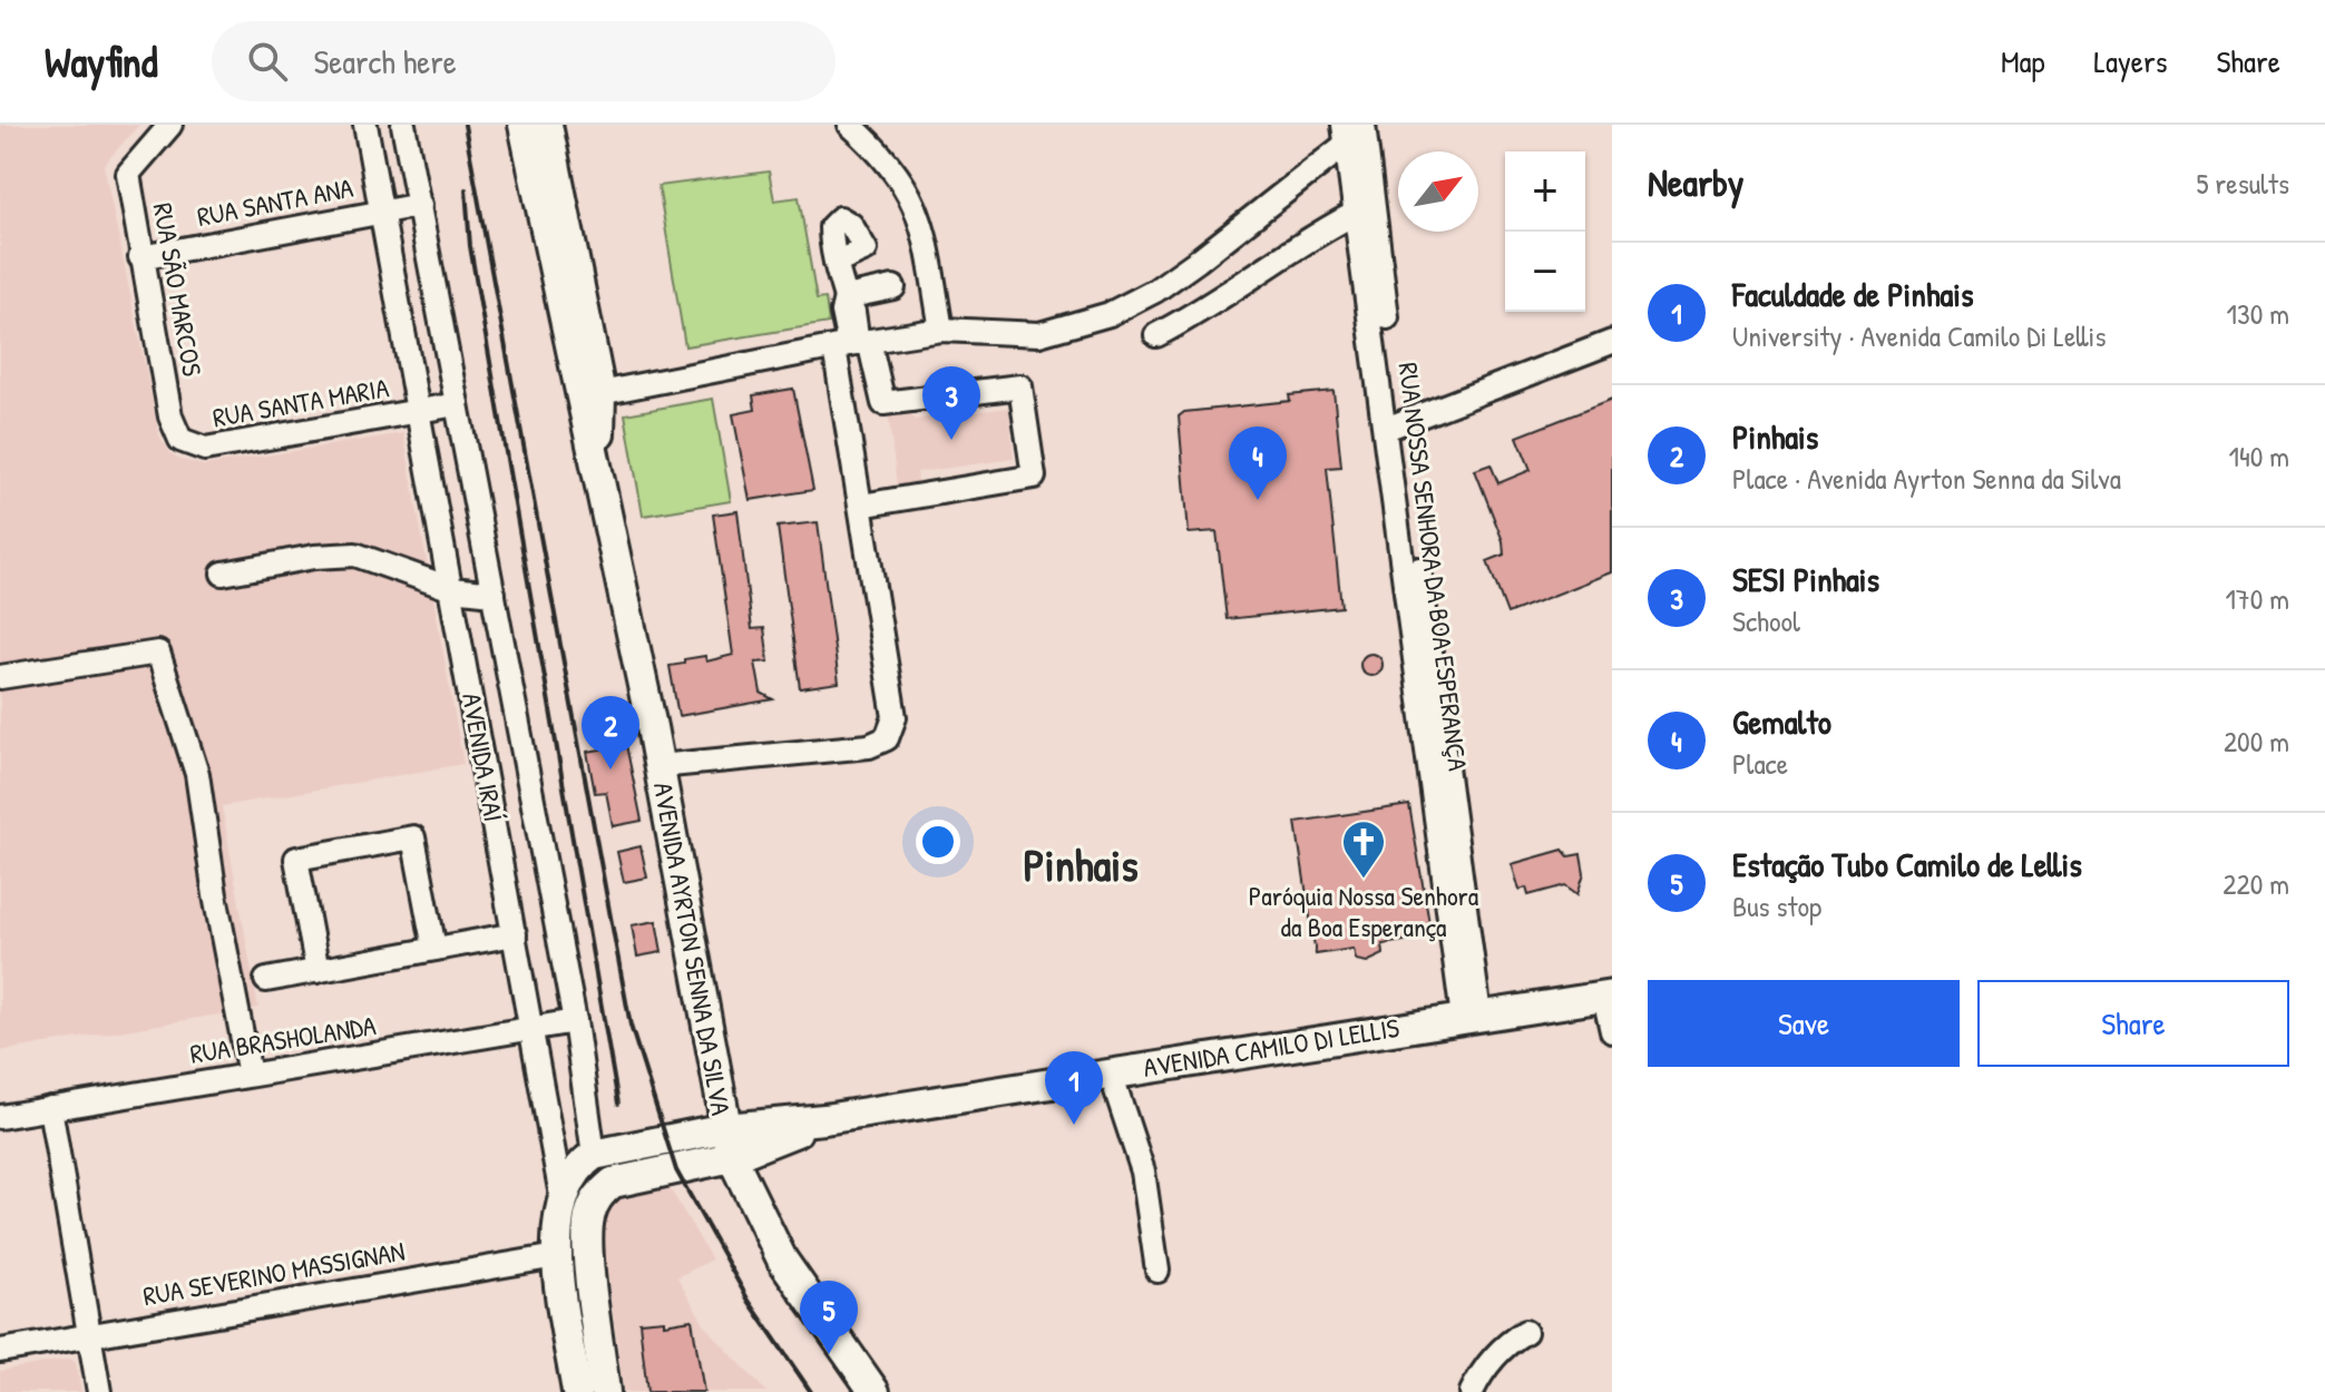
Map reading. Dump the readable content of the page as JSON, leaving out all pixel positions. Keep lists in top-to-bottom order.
{
  "streets": {
    "main road": ["AVENIDA IRAÍ", "AVENIDA AYRTON SENNA DA SILVA", "AVENIDA CAMILO DI LELLIS"],
    "street": [
      "RUA SANTA ANA",
      "RUA SÃO MARCOS",
      "RUA SANTA MARIA",
      "RUA NOSSA SENHORA DA BOA ESPERANÇA",
      "RUA BRASHOLANDA",
      "RUA SEVERINO MASSIGNAN"
    ]
  },
  "crossings": [
    ["RUA SANTA ANA", "RUA SÃO MARCOS"],
    ["RUA SANTA ANA", "AVENIDA IRAÍ"],
    ["RUA SÃO MARCOS", "RUA SANTA MARIA"],
    ["RUA SANTA MARIA", "AVENIDA IRAÍ"],
    ["RUA NOSSA SENHORA DA BOA ESPERANÇA", "AVENIDA CAMILO DI LELLIS"],
    ["AVENIDA IRAÍ", "RUA BRASHOLANDA"],
    ["AVENIDA IRAÍ", "AVENIDA CAMILO DI LELLIS"],
    ["AVENIDA IRAÍ", "RUA SEVERINO MASSIGNAN"],
    ["AVENIDA AYRTON SENNA DA SILVA", "AVENIDA CAMILO DI LELLIS"]
  ],
  "districts": ["Pinhais"],
  "places": {
    "church": ["Paróquia Nossa Senhora da Boa Esperança"]
  },
  "north": "top right",
  "page": {
    "header": "Wayfind",
    "search": "Search here",
    "nav": ["Map", "Layers", "Share"],
    "heading": ["Nearby", "5 results"],
    "map_buttons": ["+", "−"],
    "list": [
      {
        "mark": "1",
        "name": "Faculdade de Pinhais",
        "note": "University · Avenida Camilo Di Lellis",
        "value": "130 m"
      },
      {
        "mark": "2",
        "name": "Pinhais",
        "note": "Place · Avenida Ayrton Senna da Silva",
        "value": "140 m"
      },
      {
        "mark": "3",
        "name": "SESI Pinhais",
        "note": "School",
        "value": "170 m"
      },
      {
        "mark": "4",
        "name": "Gemalto",
        "note": "Place",
        "value": "200 m"
      },
      {
        "mark": "5",
        "name": "Estação Tubo Camilo de Lellis",
        "note": "Bus stop",
        "value": "220 m"
      }
    ],
    "pins": [
      "3",
      "4",
      "2",
      "1",
      "5"
    ],
    "buttons": ["Save", "Share"]
  }
}
